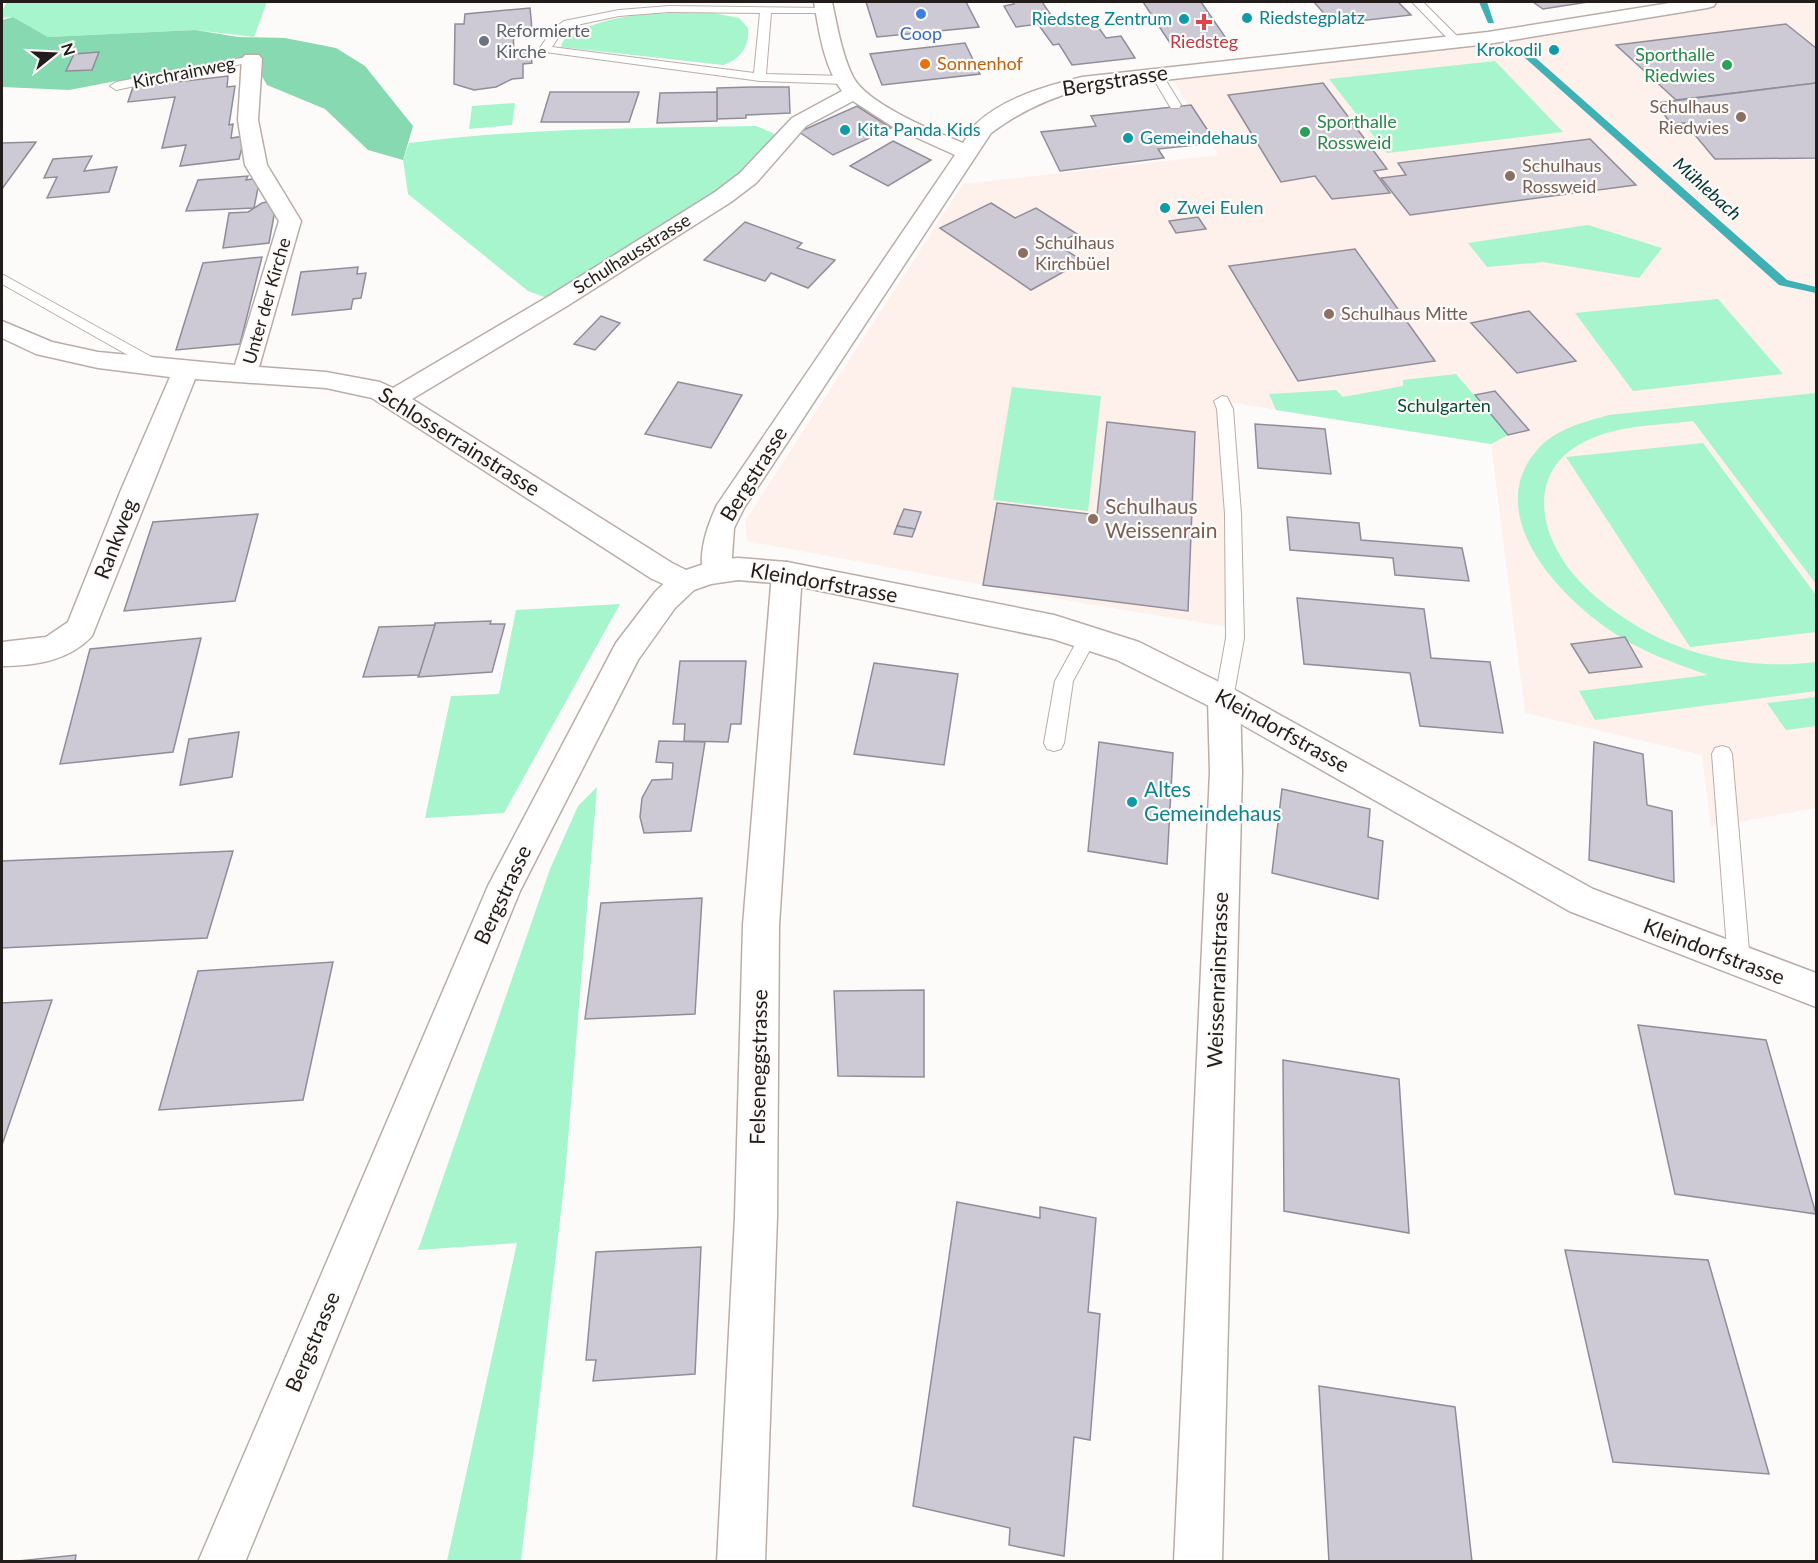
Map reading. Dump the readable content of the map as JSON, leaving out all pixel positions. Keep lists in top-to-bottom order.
{
  "streets": {
    "street": [
      "Bergstrasse",
      "Schulhausstrasse",
      "Unter der Kirche",
      "Schlosserrainstrasse",
      "Rankweg",
      "Kleindorfstrasse",
      "Weissenrainstrasse",
      "Felseneggstrasse"
    ],
    "lane": ["Kirchrainweg"]
  },
  "crossings": [
    ["Kirchrainweg", "Unter der Kirche"],
    ["Bergstrasse", "Schlosserrainstrasse"],
    ["Bergstrasse", "Kleindorfstrasse"],
    ["Schulhausstrasse", "Schlosserrainstrasse"],
    ["Unter der Kirche", "Schlosserrainstrasse"],
    ["Schlosserrainstrasse", "Rankweg"],
    ["Schlosserrainstrasse", "Kleindorfstrasse"],
    ["Kleindorfstrasse", "Weissenrainstrasse"],
    ["Kleindorfstrasse", "Felseneggstrasse"]
  ],
  "water": ["Mühlebach"],
  "parks": ["Schulgarten"],
  "places": {
    "other": [
      "Coop",
      "Riedstegplatz",
      "Riedsteg Zentrum",
      "Reformierte Kirche",
      "Krokodil",
      "Sonnenhof",
      "Sporthalle Riedwies",
      "Schulhaus Riedwies",
      "Kita Panda Kids",
      "Sporthalle Rossweid",
      "Gemeindehaus",
      "Schulhaus Rossweid",
      "Zwei Eulen",
      "Schulhaus Kirchbüel",
      "Schulhaus Mitte",
      "Schulhaus Weissenrain",
      "Altes Gemeindehaus"
    ],
    "health": ["Riedsteg"]
  },
  "north": "right"
}
